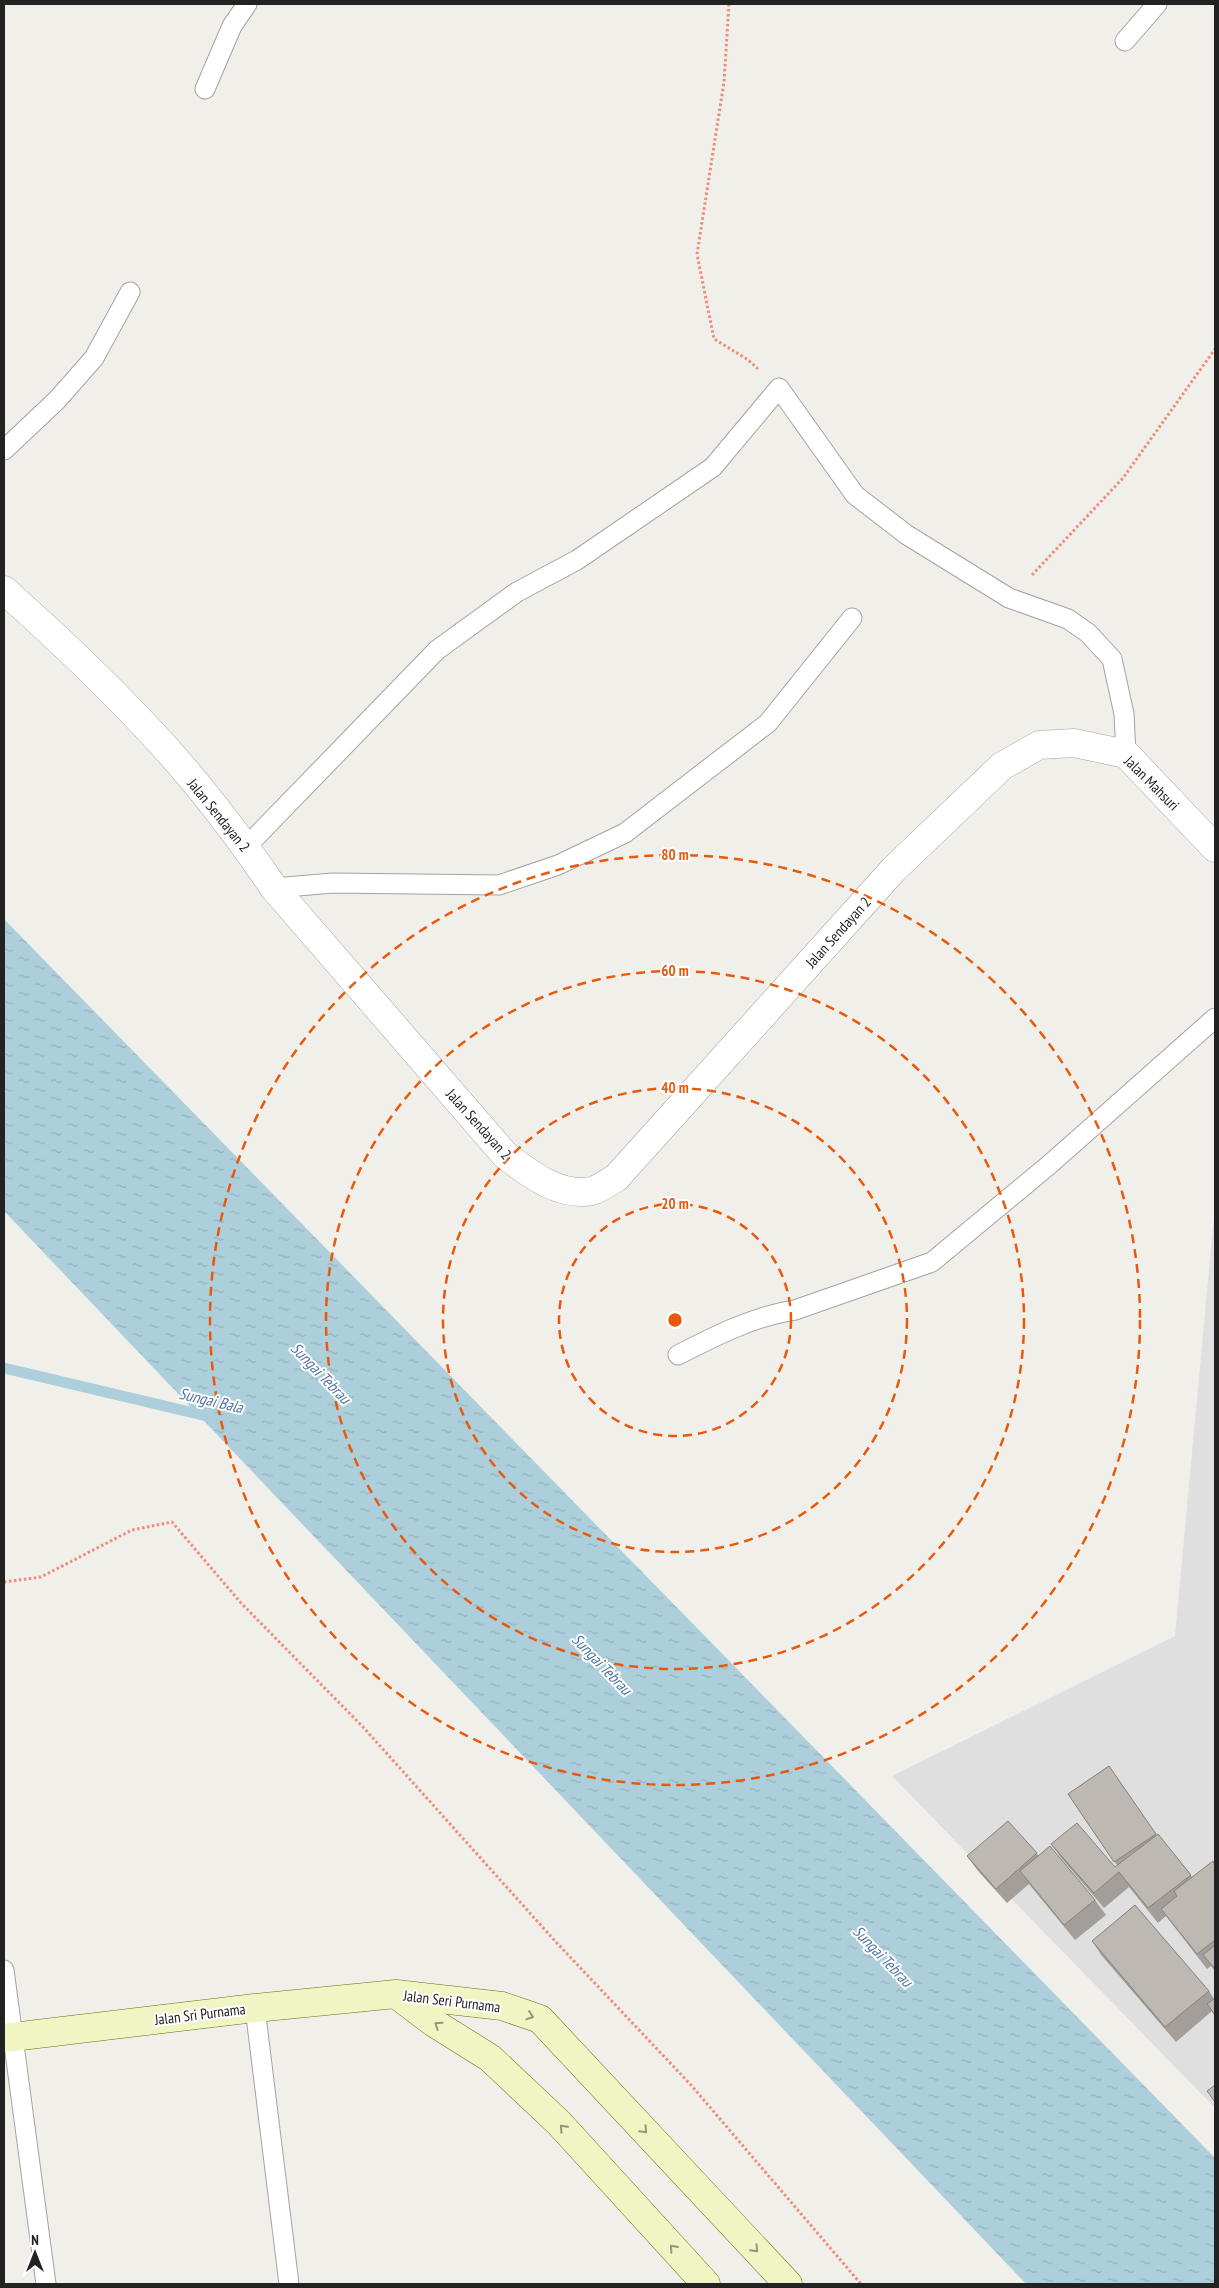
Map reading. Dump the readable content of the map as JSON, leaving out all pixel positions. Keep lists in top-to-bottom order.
{
  "streets": {
    "street": [
      "Jalan Mahsuri",
      "Jalan Sendayan 2",
      "Jalan Seri Purnama",
      "Jalan Sri Purnama"
    ]
  },
  "crossings": [
    ["Jalan Mahsuri", "Jalan Sendayan 2"],
    ["Jalan Seri Purnama", "Jalan Sri Purnama"]
  ],
  "water": ["Sungai Tebrau", "Sungai Bala"],
  "north": "top",
  "rings": [
    "80 m",
    "60 m",
    "40 m",
    "20 m"
  ]
}
